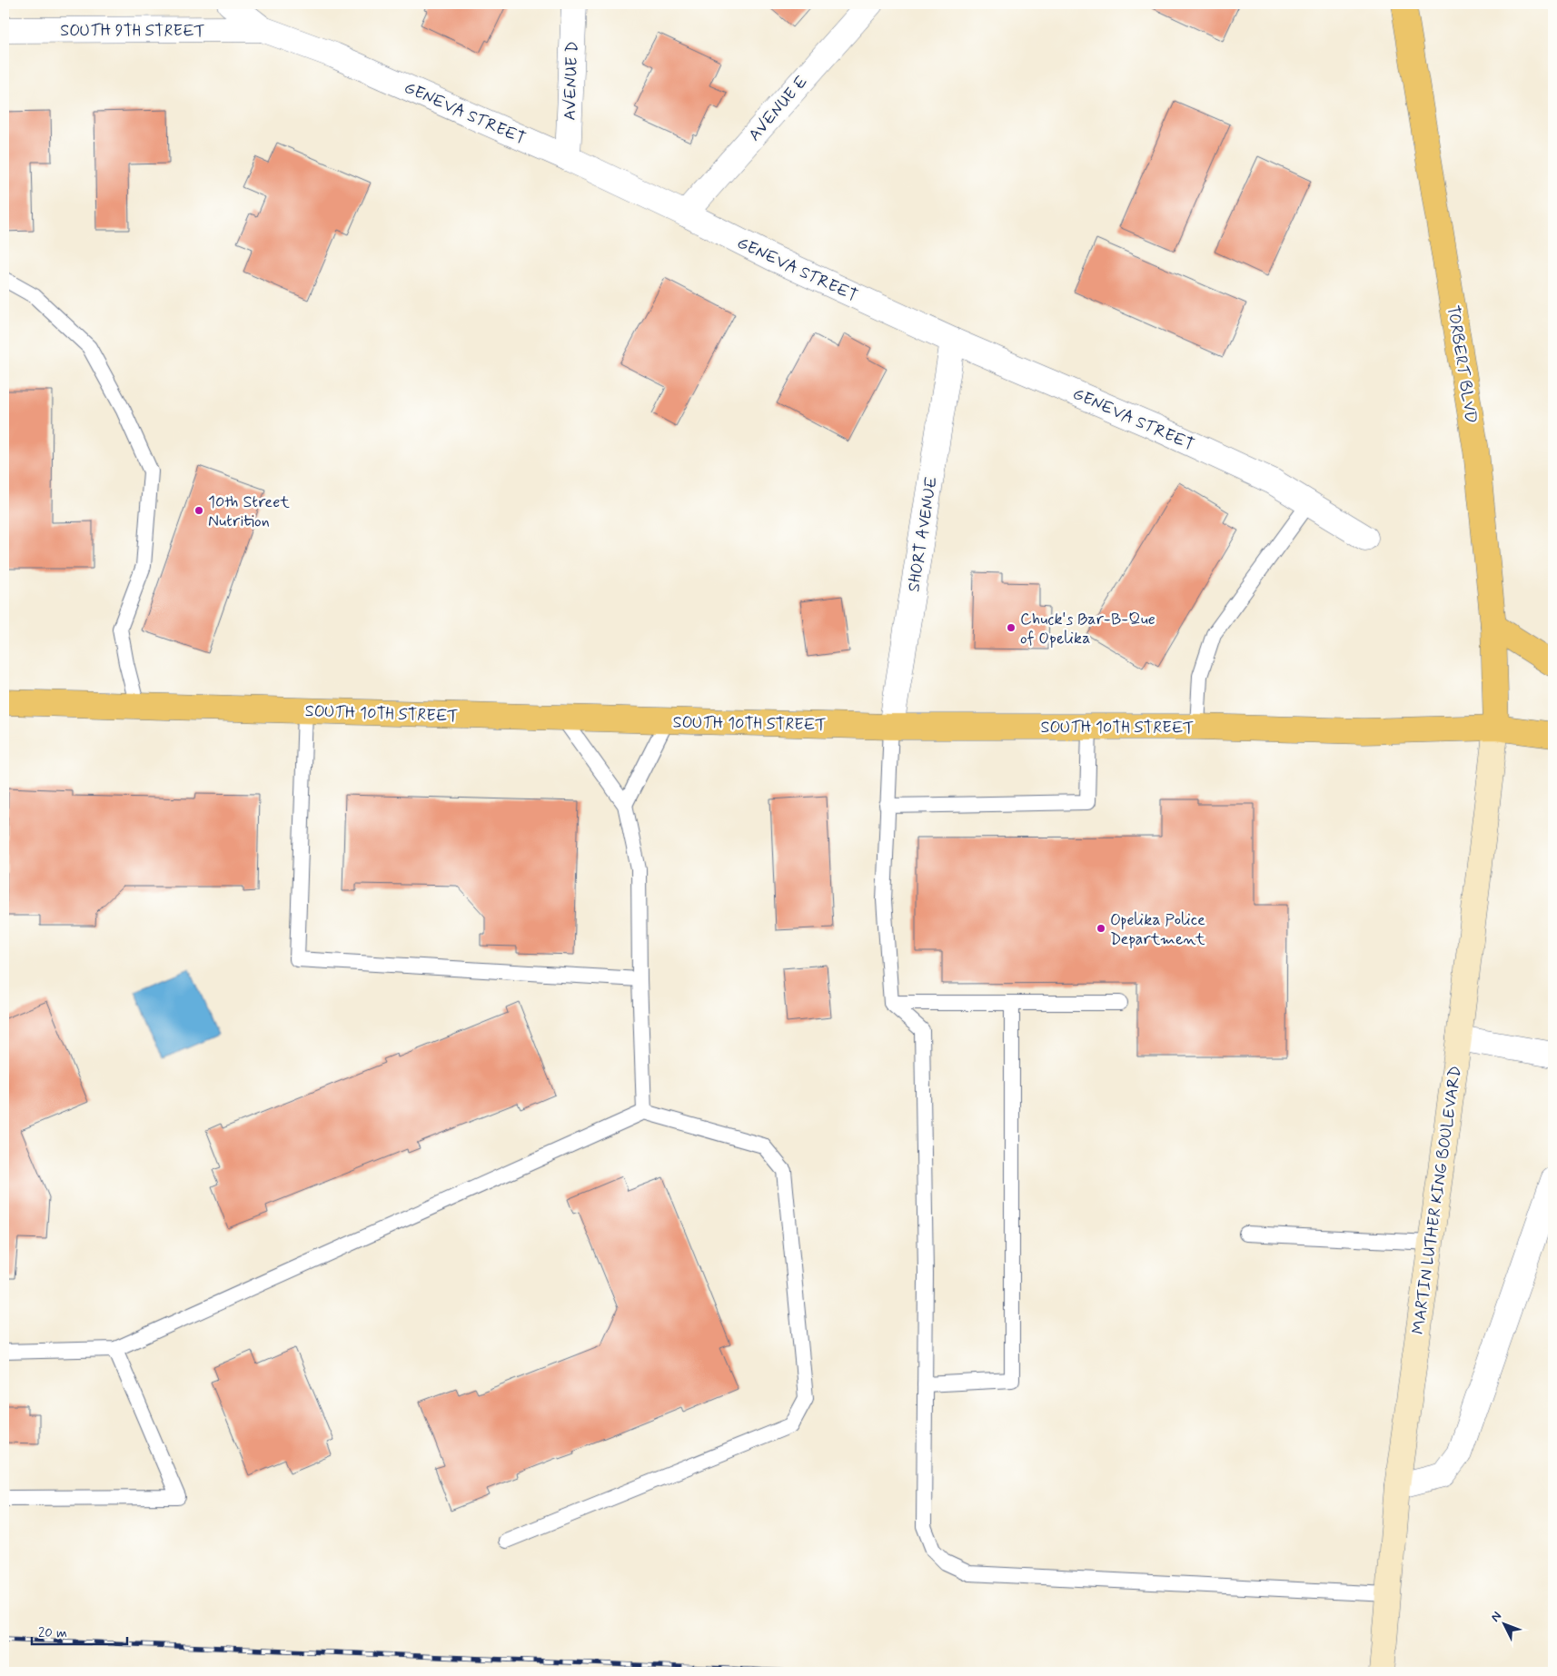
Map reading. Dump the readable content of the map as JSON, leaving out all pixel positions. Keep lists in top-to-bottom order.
{
  "streets": {
    "main road": ["TORBERT BLVD", "SOUTH 10TH STREET", "MARTIN LUTHER KING BOULEVARD"],
    "street": [
      "SOUTH 9TH STREET",
      "AVENUE D",
      "AVENUE E",
      "GENEVA STREET",
      "SHORT AVENUE"
    ]
  },
  "crossings": [
    ["SOUTH 9TH STREET", "GENEVA STREET"],
    ["AVENUE D", "GENEVA STREET"],
    ["AVENUE E", "GENEVA STREET"],
    ["GENEVA STREET", "SHORT AVENUE"],
    ["TORBERT BLVD", "SOUTH 10TH STREET"],
    ["TORBERT BLVD", "MARTIN LUTHER KING BOULEVARD"],
    ["SHORT AVENUE", "SOUTH 10TH STREET"],
    ["SOUTH 10TH STREET", "MARTIN LUTHER KING BOULEVARD"]
  ],
  "places": ["10th Street Nutrition", "Chuck's Bar-B-Que of Opelika", "Opelika Police Department"],
  "scale_bar": "20 m",
  "north": "top left"
}
